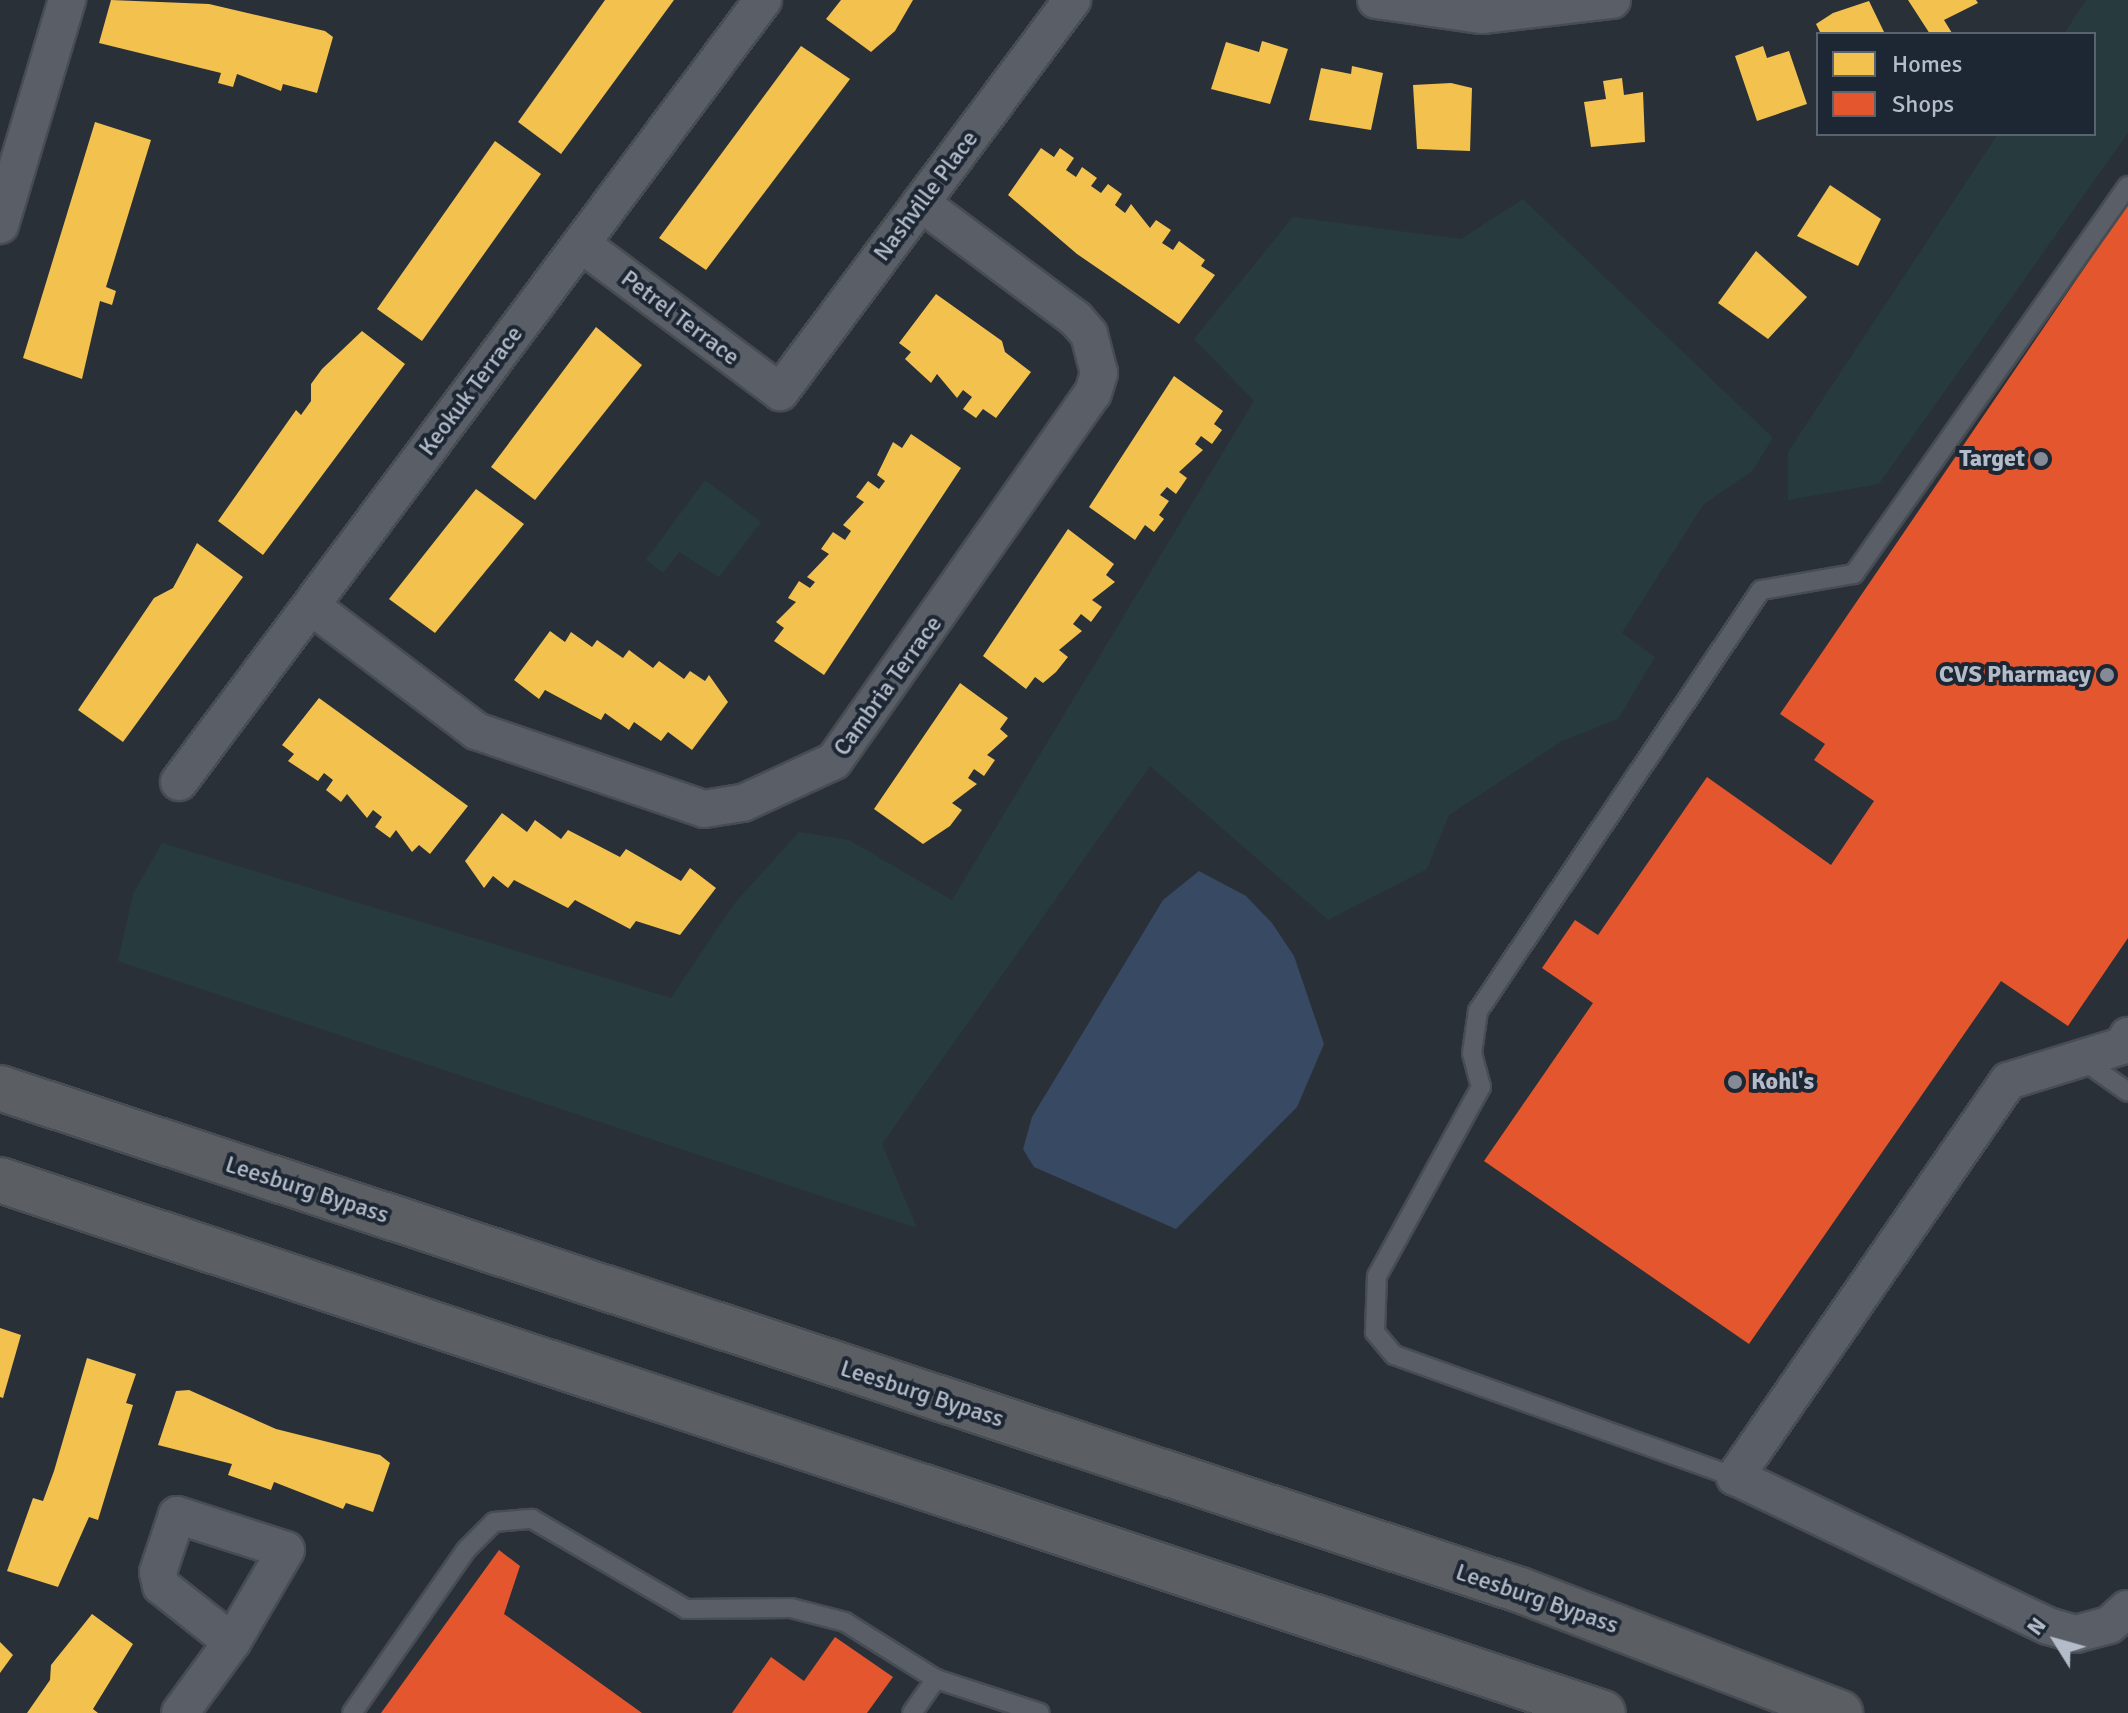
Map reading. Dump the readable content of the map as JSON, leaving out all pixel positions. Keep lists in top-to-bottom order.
{
  "streets": {
    "highway": ["Leesburg Bypass"],
    "street": [
      "Nashville Place",
      "Petrel Terrace",
      "Keokuk Terrace",
      "Cambria Terrace"
    ]
  },
  "crossings": [
    ["Nashville Place", "Petrel Terrace"],
    ["Nashville Place", "Cambria Terrace"],
    ["Petrel Terrace", "Keokuk Terrace"],
    ["Keokuk Terrace", "Cambria Terrace"]
  ],
  "places": ["Target", "CVS Pharmacy", "Kohl's"],
  "legend": ["Homes", "Shops"],
  "north": "top left"
}
